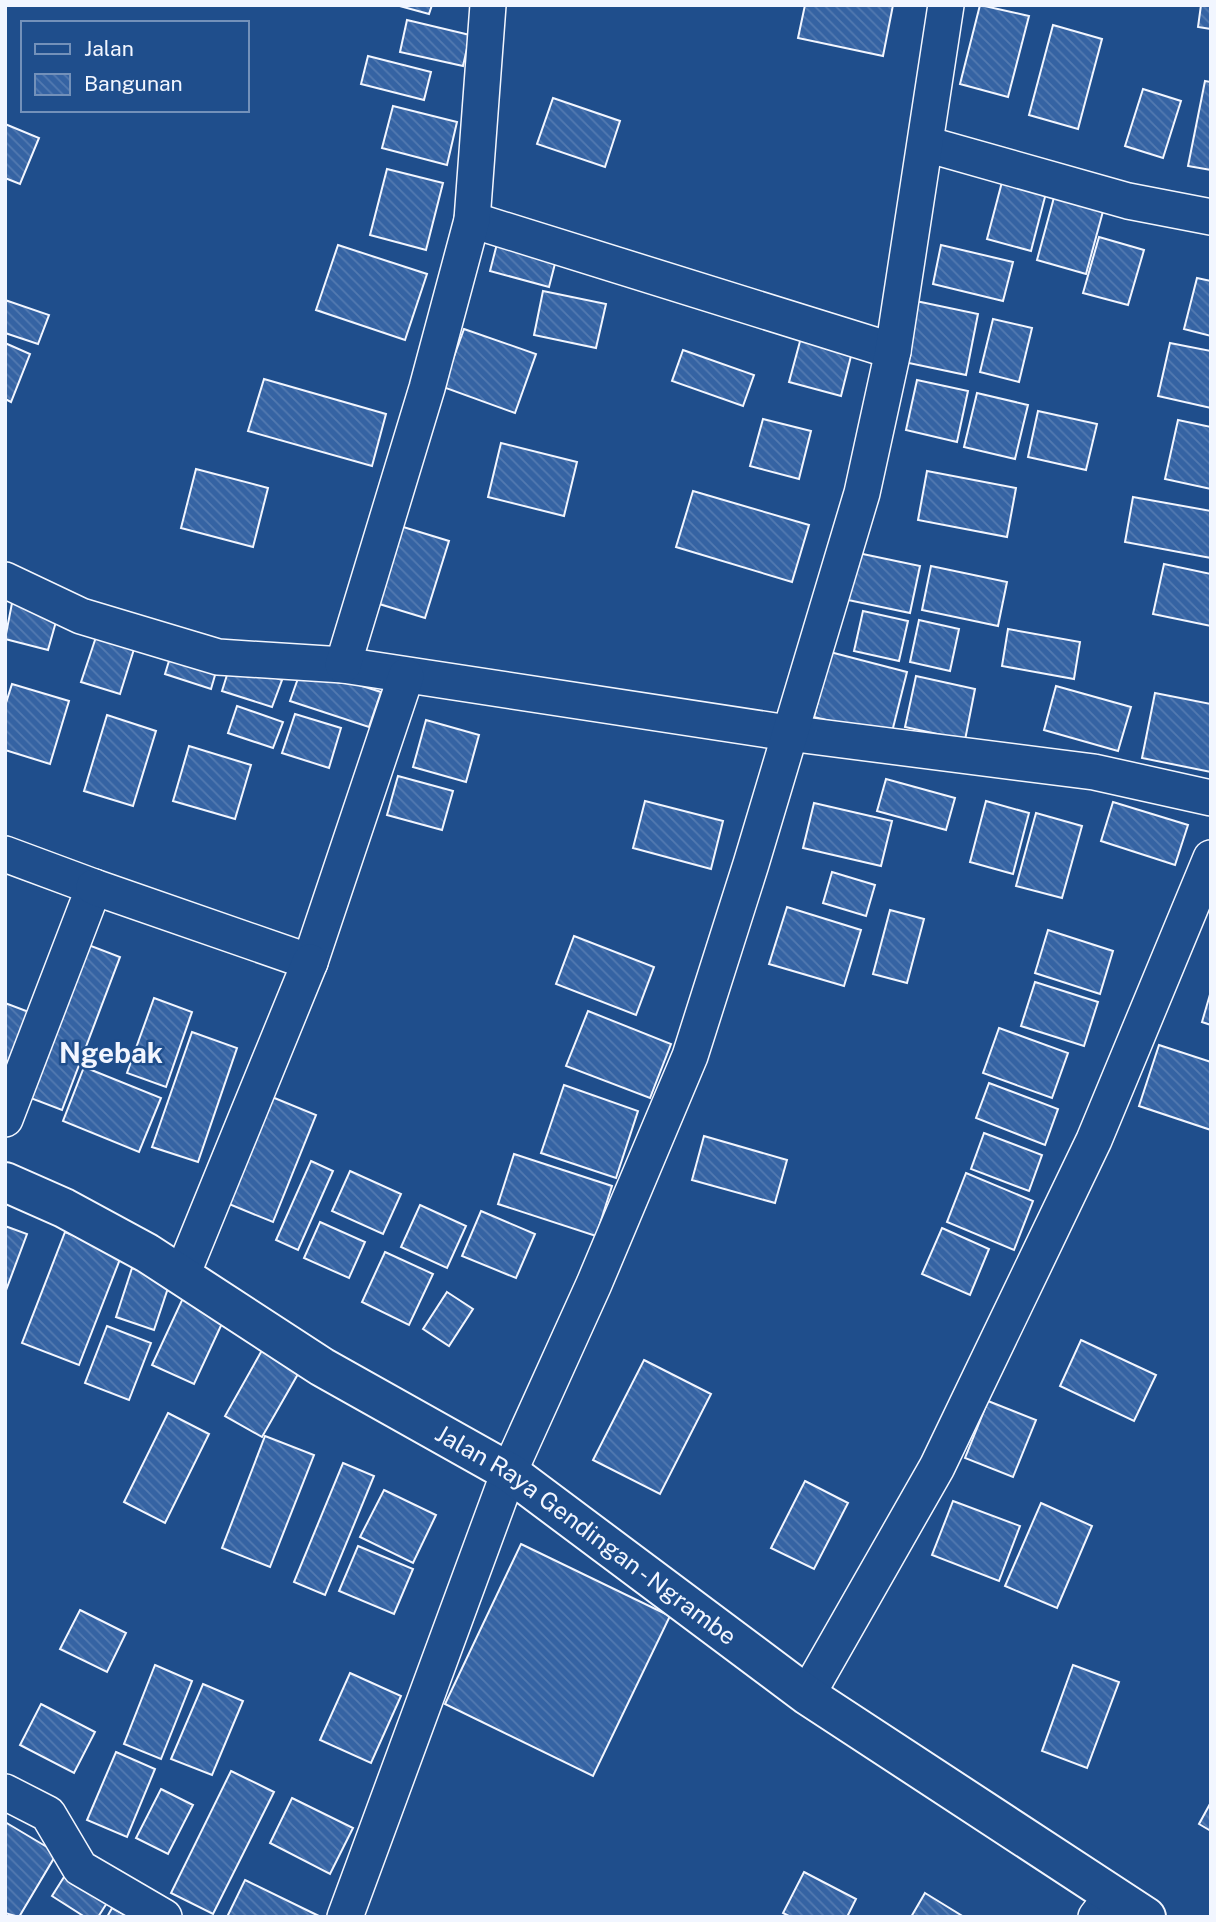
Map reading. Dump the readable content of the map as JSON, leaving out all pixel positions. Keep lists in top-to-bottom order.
{
  "streets": {
    "main road": ["Jalan Raya Gendingan - Ngrambe"]
  },
  "districts": ["Ngebak"],
  "legend": ["Jalan", "Bangunan"]
}
